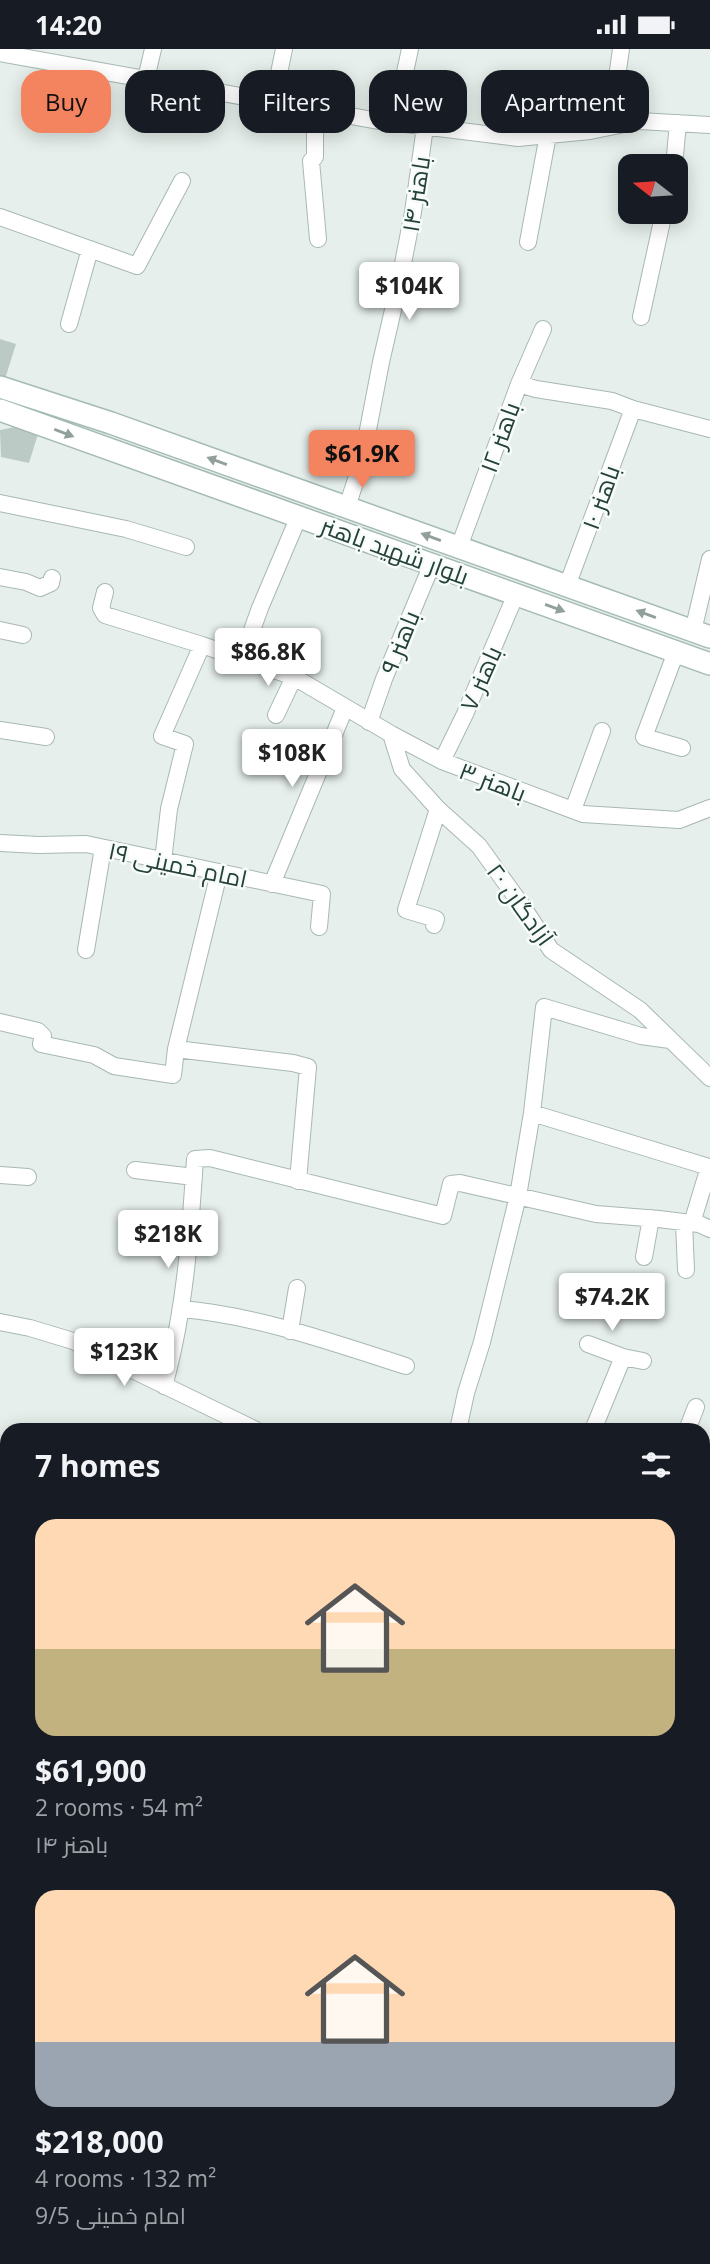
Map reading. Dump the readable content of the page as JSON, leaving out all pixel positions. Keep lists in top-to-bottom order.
{
  "streets": {
    "main road": ["بلوار شهید باهنر"],
    "street": [
      "باهنر ۱۴",
      "باهنر ۱۲",
      "باهنر ۱۰",
      "باهنر ۹",
      "باهنر ۷",
      "باهنر ۳",
      "امام خمینی ۱۹",
      "آزادگان ۲۰"
    ]
  },
  "crossings": [
    ["باهنر ۱۴", "بلوار شهید باهنر"],
    ["باهنر ۱۲", "بلوار شهید باهنر"],
    ["باهنر ۱۰", "بلوار شهید باهنر"],
    ["بلوار شهید باهنر", "باهنر ۹"],
    ["بلوار شهید باهنر", "باهنر ۷"],
    ["باهنر ۹", "باهنر ۳"],
    ["باهنر ۷", "باهنر ۳"],
    ["باهنر ۳", "آزادگان ۲۰"]
  ],
  "north": "left",
  "page": {
    "status": "14:20",
    "chip": [
      "Buy",
      "Rent",
      "Filters",
      "New",
      "Apartment"
    ],
    "price": [
      "$104K",
      "$61.9K",
      "$86.8K",
      "$108K",
      "$218K",
      "$74.2K",
      "$123K"
    ],
    "heading": "7 homes",
    "list": [
      {
        "name": "$61,900",
        "note": "2 rooms · 54 m² · باهنر ۱۴"
      },
      {
        "name": "$218,000",
        "note": "4 rooms · 132 m² · امام خمینی 9/5"
      }
    ]
  }
}
